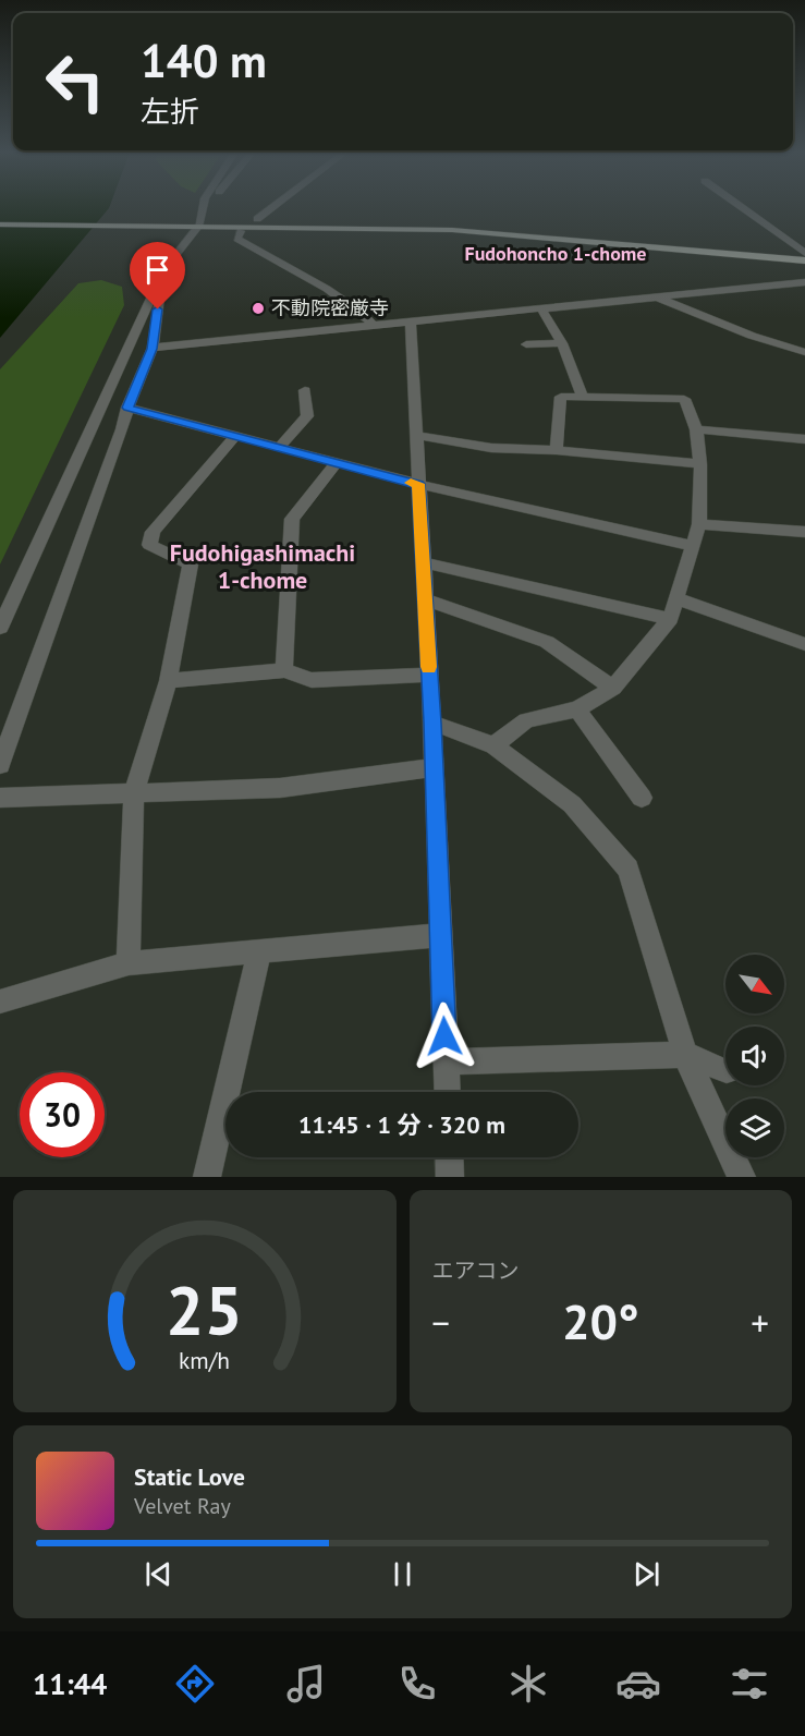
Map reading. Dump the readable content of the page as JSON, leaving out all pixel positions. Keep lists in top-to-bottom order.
{
  "districts": ["Fudohoncho 1-chome", "Fudohigashimachi 1-chome"],
  "places": ["不動院密厳寺"],
  "north": "bottom right",
  "page": {
    "turn": ["140 m", "左折"],
    "limit": "30",
    "trip": "11:45 · 1 分 · 320 m",
    "tile": "エアコン",
    "heat": ["−", "20°", "+"],
    "song": ["Static Love", "Velvet Ray"],
    "tabs": "11:44",
    "gauge": ["25", "km/h"]
  }
}
